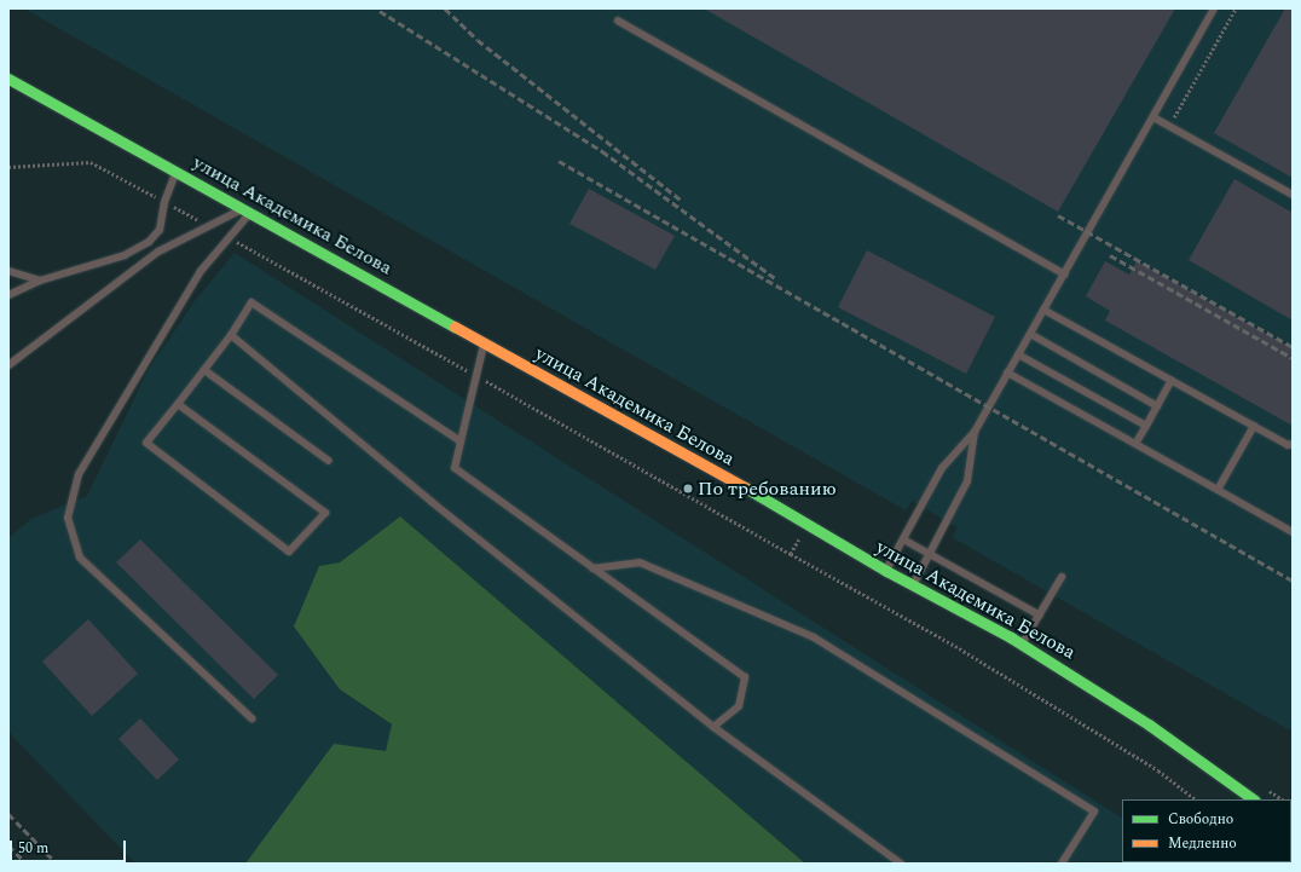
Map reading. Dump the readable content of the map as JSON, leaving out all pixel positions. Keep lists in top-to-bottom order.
{
  "streets": {
    "main road": ["улица Академика Белова"]
  },
  "places": ["По требованию"],
  "legend": ["Свободно", "Медленно"],
  "scale_bar": "50 m"
}
